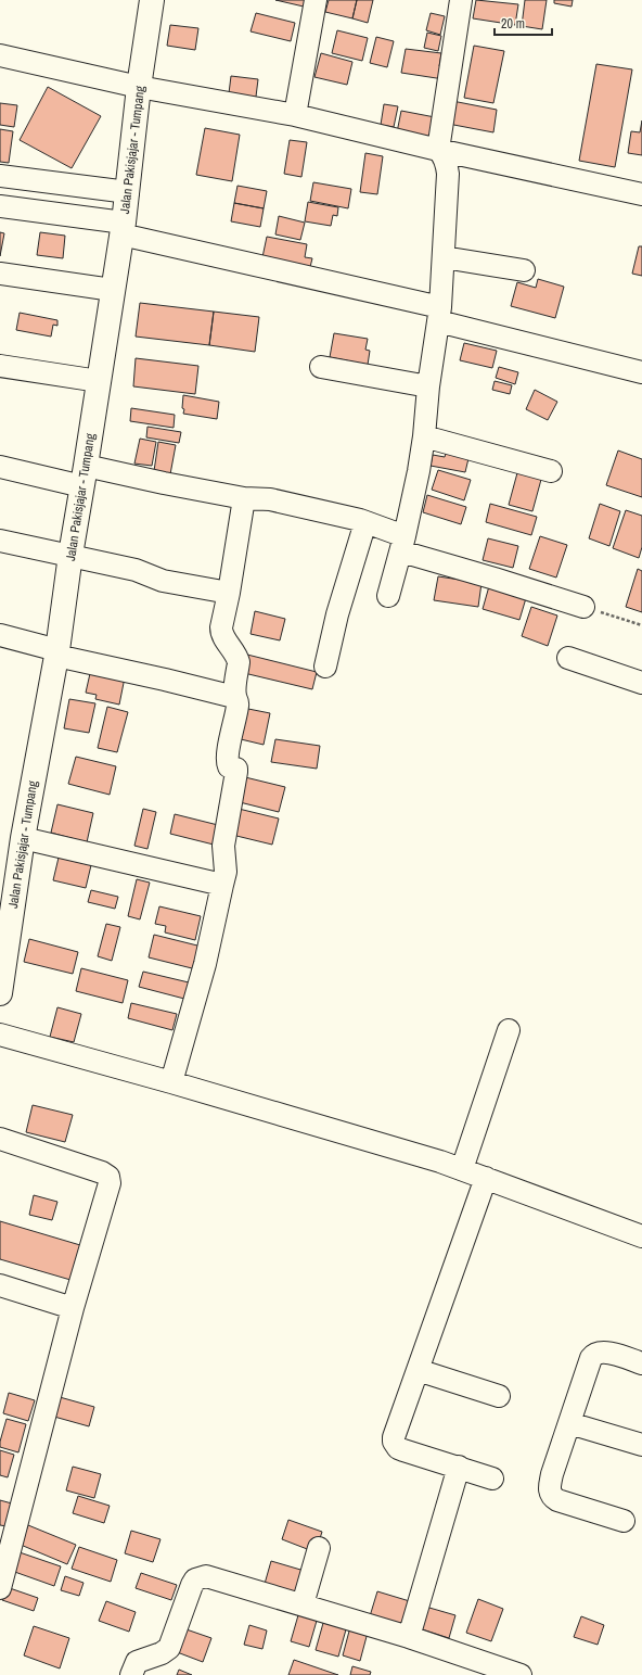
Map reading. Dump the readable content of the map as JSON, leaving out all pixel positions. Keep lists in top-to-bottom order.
{
  "streets": {
    "main road": ["Jalan Pakisjajar - Tumpang"]
  },
  "scale_bar": "20 m"
}
